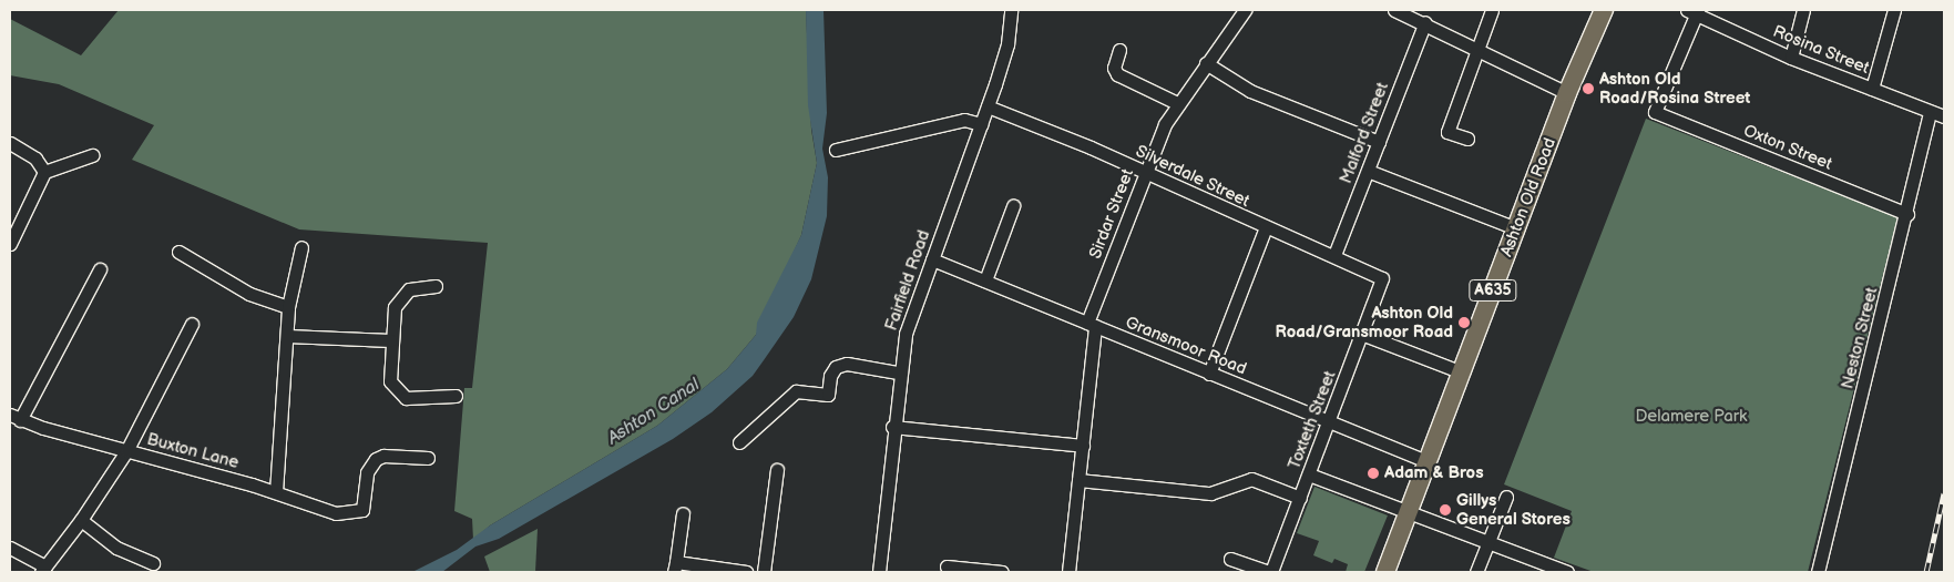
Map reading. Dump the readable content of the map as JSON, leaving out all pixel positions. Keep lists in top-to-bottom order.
{
  "streets": {
    "highway": ["Ashton Old Road", "A635"],
    "street": [
      "Rosina Street",
      "Malford Street",
      "Oxton Street",
      "Silverdale Street",
      "Sirdar Street",
      "Fairfield Road",
      "Neston Street",
      "Gransmoor Road",
      "Toxteth Street",
      "Buxton Lane"
    ]
  },
  "crossings": [
    ["Rosina Street", "Oxton Street"],
    ["Rosina Street", "Neston Street"],
    ["Malford Street", "Silverdale Street"],
    ["Oxton Street", "Neston Street"],
    ["Silverdale Street", "Sirdar Street"],
    ["Silverdale Street", "Fairfield Road"],
    ["Silverdale Street", "Toxteth Street"],
    ["Ashton Old Road", "Gransmoor Road"],
    ["Sirdar Street", "Gransmoor Road"],
    ["Fairfield Road", "Gransmoor Road"],
    ["Gransmoor Road", "Toxteth Street"]
  ],
  "water": ["Ashton Canal"],
  "parks": ["Delamere Park"],
  "places": [
    "Ashton Old Road/Rosina Street",
    "Ashton Old Road/Gransmoor Road",
    "Adam & Bros",
    "Gillys General Stores"
  ]
}
